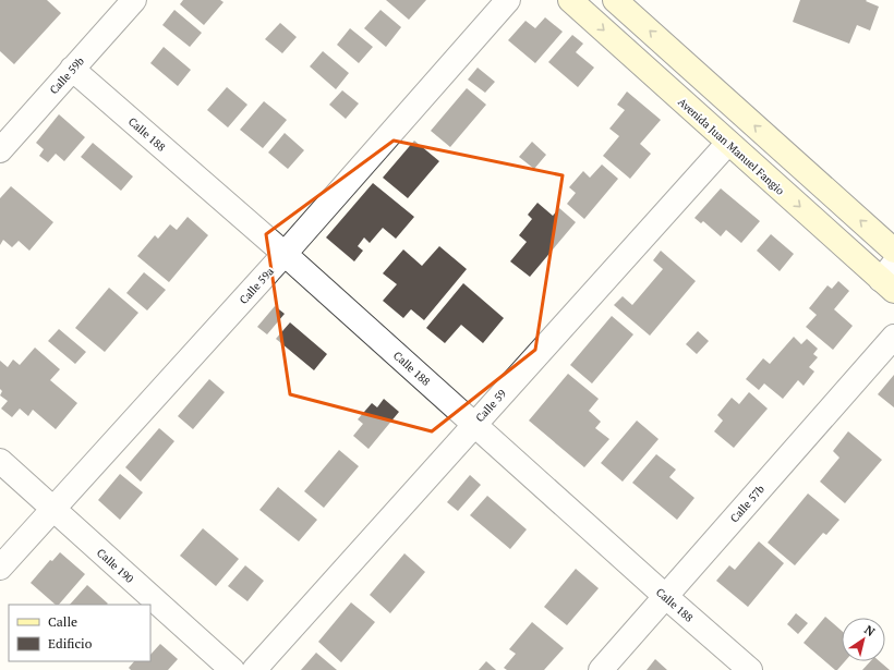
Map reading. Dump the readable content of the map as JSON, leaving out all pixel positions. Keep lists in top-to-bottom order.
{
  "streets": {
    "main road": ["Avenida Juan Manuel Fangio"],
    "street": [
      "Calle 59b",
      "Calle 188",
      "Calle 59a",
      "Calle 59",
      "Calle 57b",
      "Calle 190"
    ]
  },
  "crossings": [
    ["Calle 59b", "Calle 188"],
    ["Calle 188", "Calle 59a"],
    ["Calle 188", "Calle 59"],
    ["Calle 188", "Calle 57b"],
    ["Avenida Juan Manuel Fangio", "Calle 59"],
    ["Calle 59a", "Calle 190"]
  ],
  "legend": ["Calle", "Edificio"],
  "north": "top right"
}
